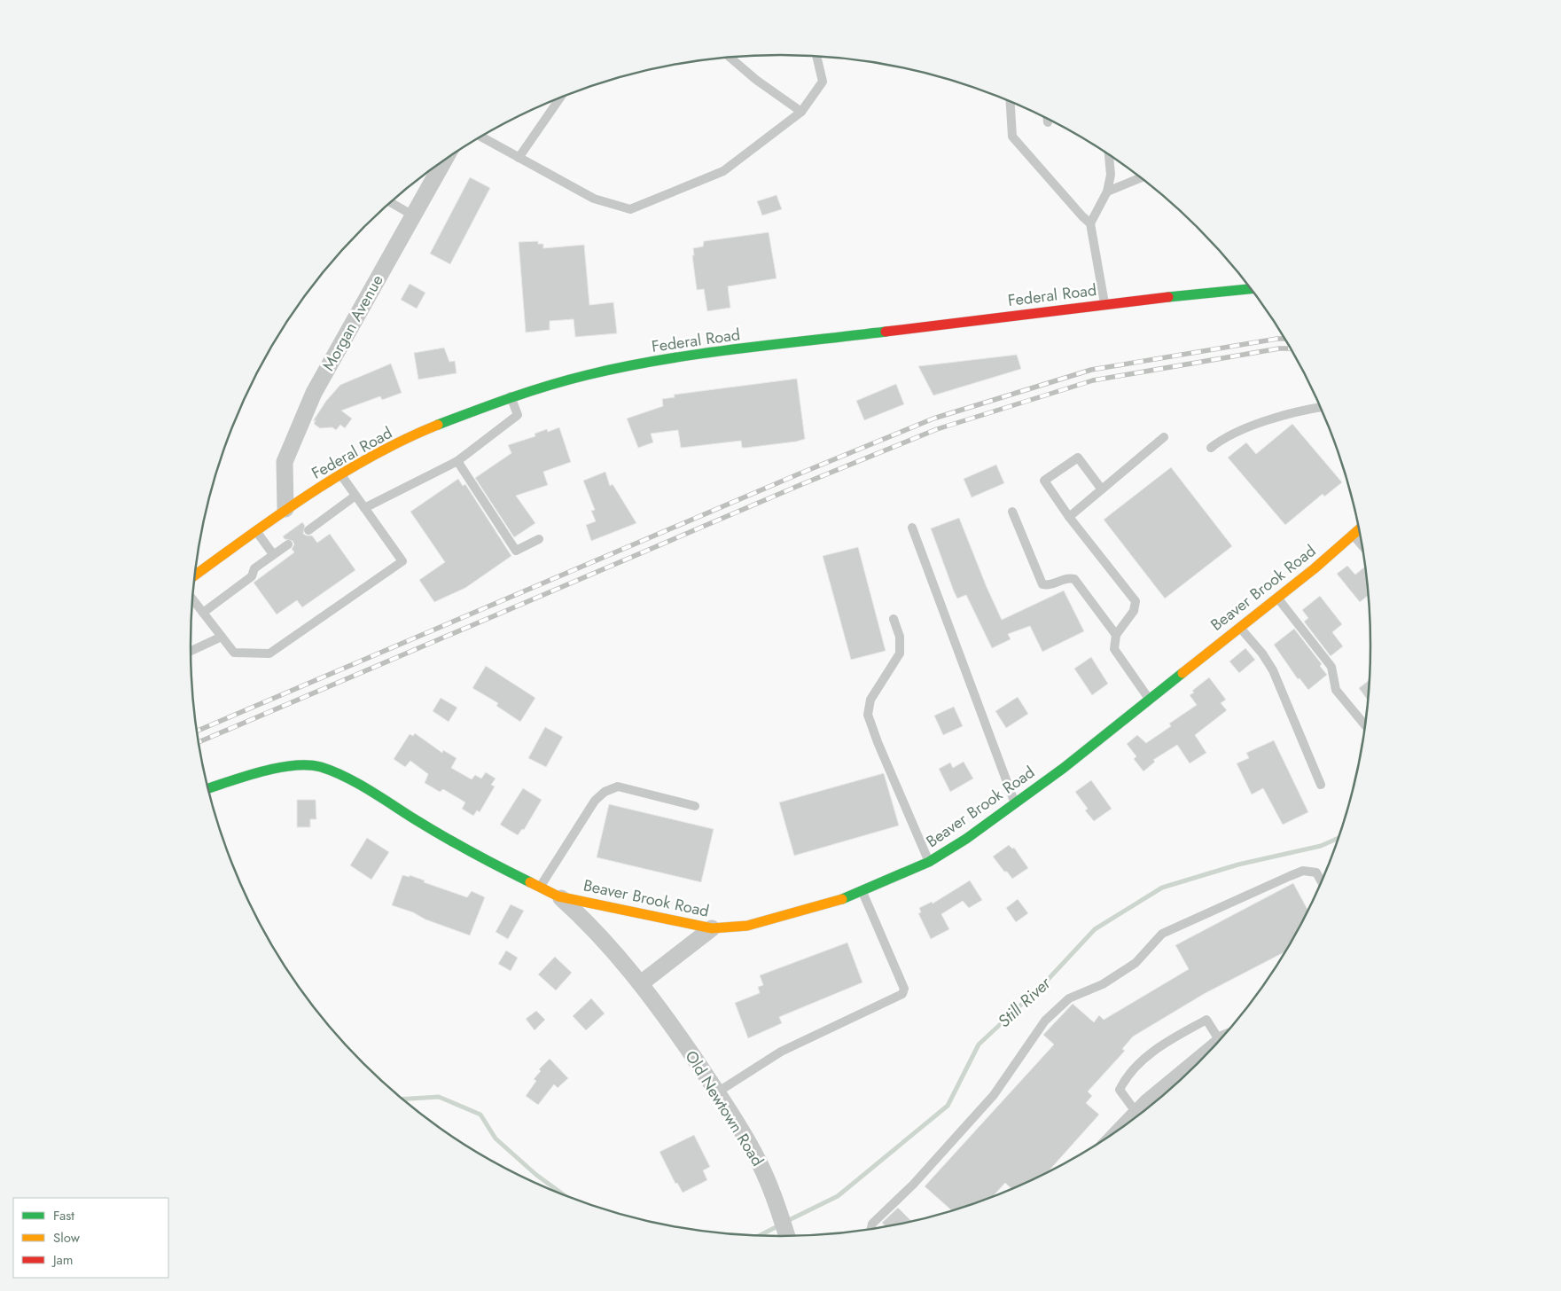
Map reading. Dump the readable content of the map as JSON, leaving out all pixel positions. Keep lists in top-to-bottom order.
{
  "streets": {
    "street": [
      "Federal Road",
      "Morgan Avenue",
      "Beaver Brook Road",
      "Old Newtown Road"
    ]
  },
  "crossings": [
    ["Federal Road", "Morgan Avenue"],
    ["Beaver Brook Road", "Old Newtown Road"]
  ],
  "water": ["Still River"],
  "legend": ["Fast", "Slow", "Jam"]
}
